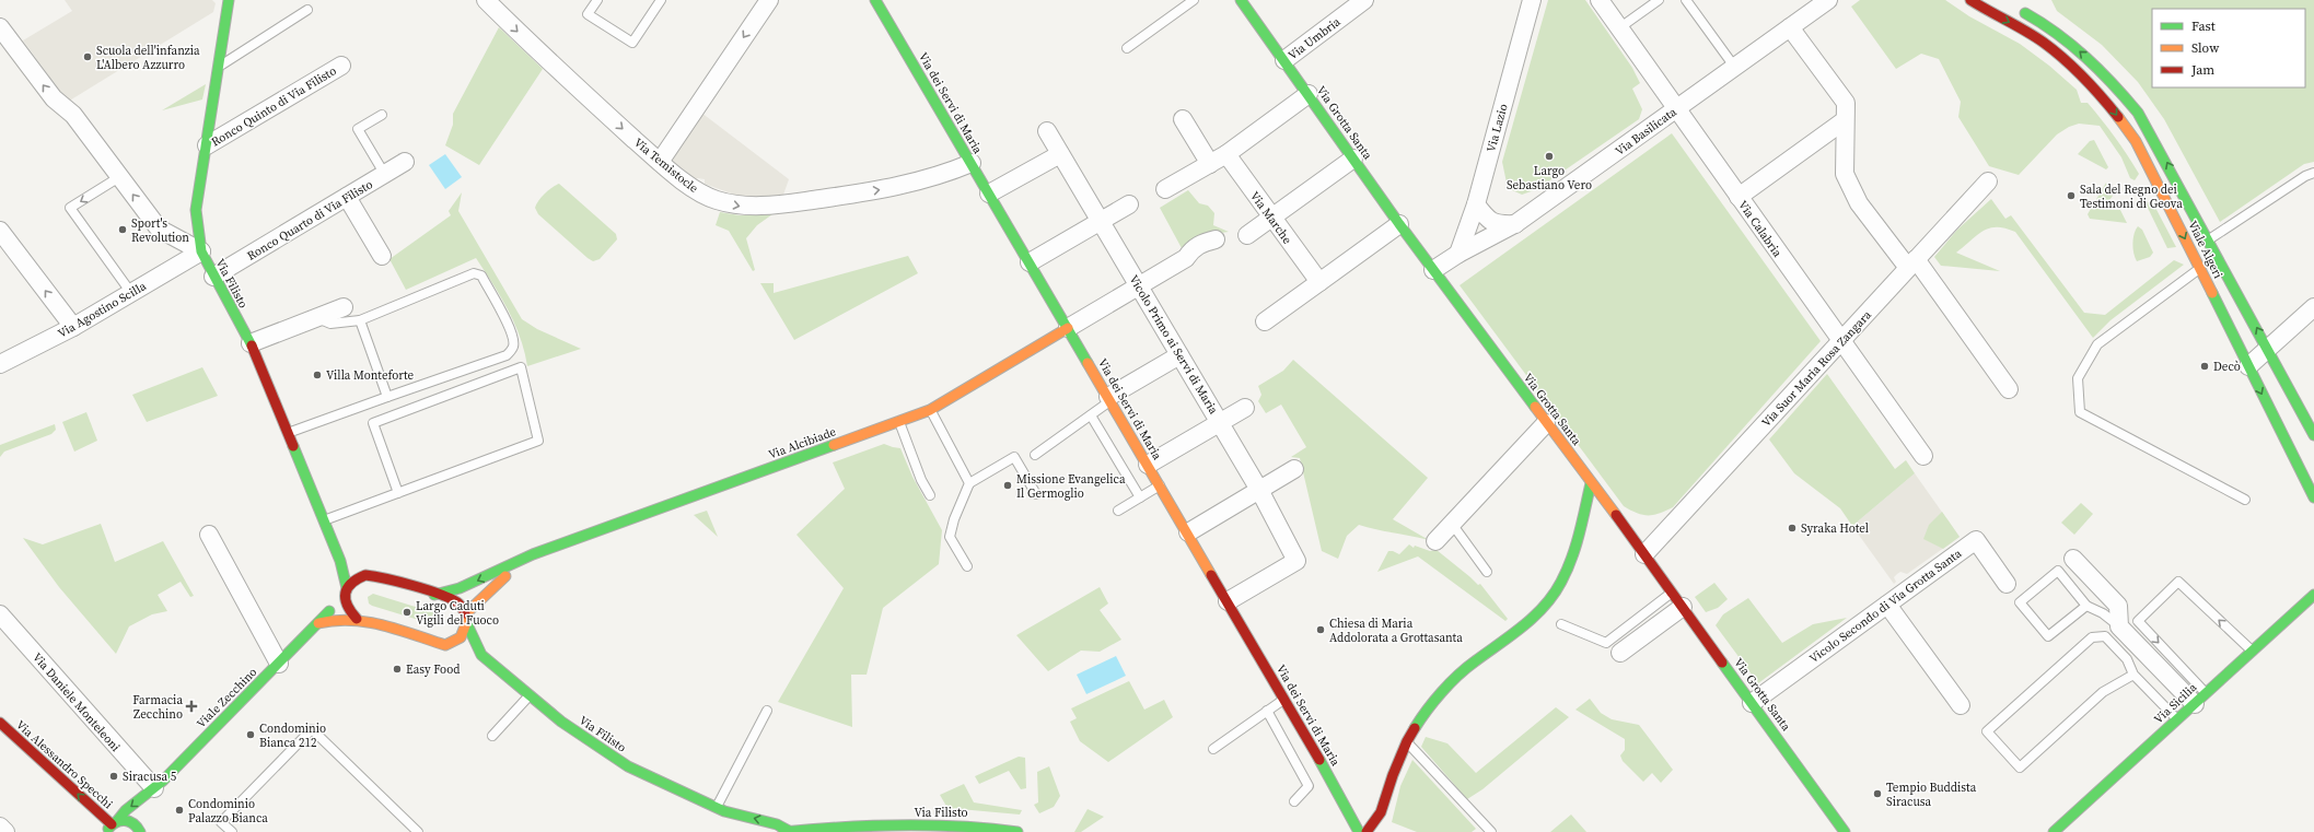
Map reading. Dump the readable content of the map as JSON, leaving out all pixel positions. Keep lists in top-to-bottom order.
{
  "streets": {
    "street": [
      "Via Umbria",
      "Via dei Servi di Maria",
      "Ronco Quinto di Via Filisto",
      "Via Grotta Santa",
      "Via Lazio",
      "Via Basilicata",
      "Via Temistocle",
      "Via Marche",
      "Ronco Quarto di Via Filisto",
      "Via Calabria",
      "Viale Algeri",
      "Via Filisto",
      "Via Agostino Scilla",
      "Vicolo Primo ai Servi di Maria",
      "Via Suor Maria Rosa Zangara",
      "Via Alcibiade",
      "Vicolo Secondo di Via Grotta Santa",
      "Viale Zecchino",
      "Via Daniele Monteleoni",
      "Via Sicilia",
      "Via Alessandro Specchi"
    ]
  },
  "crossings": [
    ["Via Umbria", "Via Grotta Santa"],
    ["Via dei Servi di Maria", "Via Temistocle"],
    ["Via dei Servi di Maria", "Vicolo Primo ai Servi di Maria"],
    ["Via dei Servi di Maria", "Via Alcibiade"],
    ["Ronco Quinto di Via Filisto", "Via Filisto"],
    ["Via Grotta Santa", "Via Basilicata"],
    ["Via Grotta Santa", "Via Suor Maria Rosa Zangara"],
    ["Via Grotta Santa", "Vicolo Secondo di Via Grotta Santa"],
    ["Via Lazio", "Via Basilicata"],
    ["Via Basilicata", "Via Calabria"],
    ["Ronco Quarto di Via Filisto", "Via Filisto"],
    ["Via Calabria", "Via Suor Maria Rosa Zangara"],
    ["Via Filisto", "Via Agostino Scilla"],
    ["Via Filisto", "Viale Zecchino"],
    ["Viale Zecchino", "Via Daniele Monteleoni"]
  ],
  "one_way": ["Via Temistocle", "Via Alessandro Specchi"],
  "places": {
    "other": [
      "Scuola dell'infanzia L'Albero Azzurro",
      "Largo Sebastiano Vero",
      "Sala del Regno dei Testimoni di Geova",
      "Sport's Revolution",
      "Decò",
      "Villa Monteforte",
      "Missione Evangelica Il Germoglio",
      "Syraka Hotel",
      "Largo Caduti Vigili del Fuoco",
      "Chiesa di Maria Addolorata a Grottasanta",
      "Easy Food",
      "Condominio Bianca 212",
      "Siracusa 5",
      "Tempio Buddista Siracusa",
      "Condominio Palazzo Bianca"
    ],
    "health": ["Farmacia Zecchino"]
  },
  "legend": ["Fast", "Slow", "Jam"]
}
